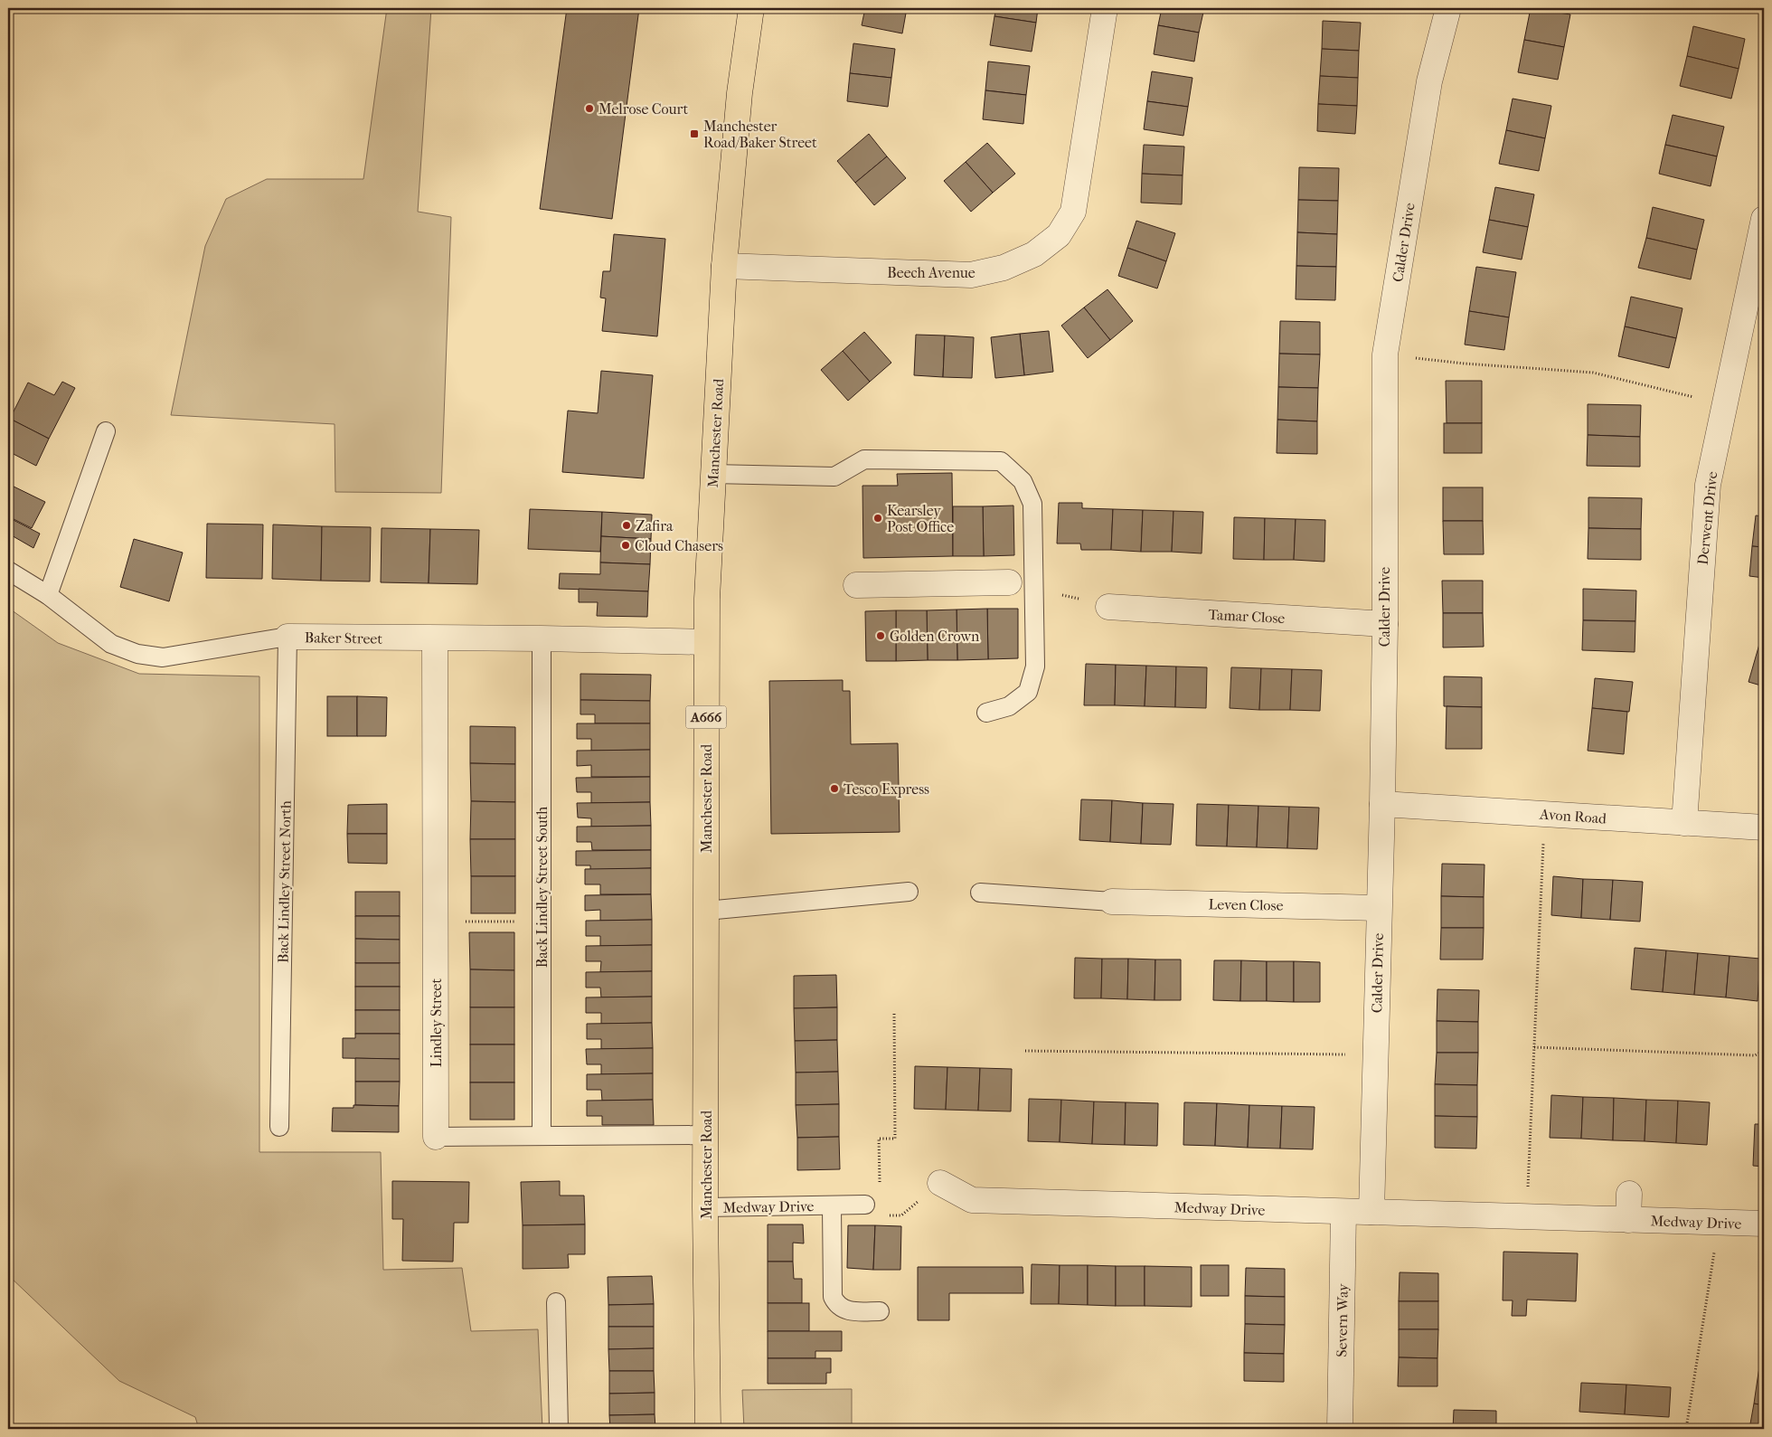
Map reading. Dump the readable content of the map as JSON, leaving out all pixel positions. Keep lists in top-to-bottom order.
{
  "streets": {
    "main road": ["Manchester Road", "A666"],
    "street": [
      "Calder Drive",
      "Beech Avenue",
      "Derwent Drive",
      "Tamar Close",
      "Baker Street",
      "Avon Road",
      "Leven Close",
      "Lindley Street",
      "Medway Drive",
      "Severn Way"
    ],
    "lane": ["Back Lindley Street North", "Back Lindley Street South"]
  },
  "crossings": [
    ["Calder Drive", "Tamar Close"],
    ["Calder Drive", "Avon Road"],
    ["Calder Drive", "Leven Close"],
    ["Calder Drive", "Medway Drive"],
    ["Beech Avenue", "Manchester Road"],
    ["Manchester Road", "Baker Street"],
    ["Manchester Road", "Lindley Street"],
    ["Manchester Road", "Medway Drive"],
    ["Derwent Drive", "Avon Road"],
    ["Baker Street", "Back Lindley Street North"],
    ["Baker Street", "Back Lindley Street South"],
    ["Baker Street", "Lindley Street"],
    ["Back Lindley Street South", "Lindley Street"],
    ["Medway Drive", "Severn Way"]
  ],
  "places": {
    "other": [
      "Melrose Court",
      "Kearsley Post Office",
      "Zafira",
      "Cloud Chasers",
      "Golden Crown",
      "Tesco Express"
    ],
    "transit": ["Manchester Road/Baker Street"]
  }
}
